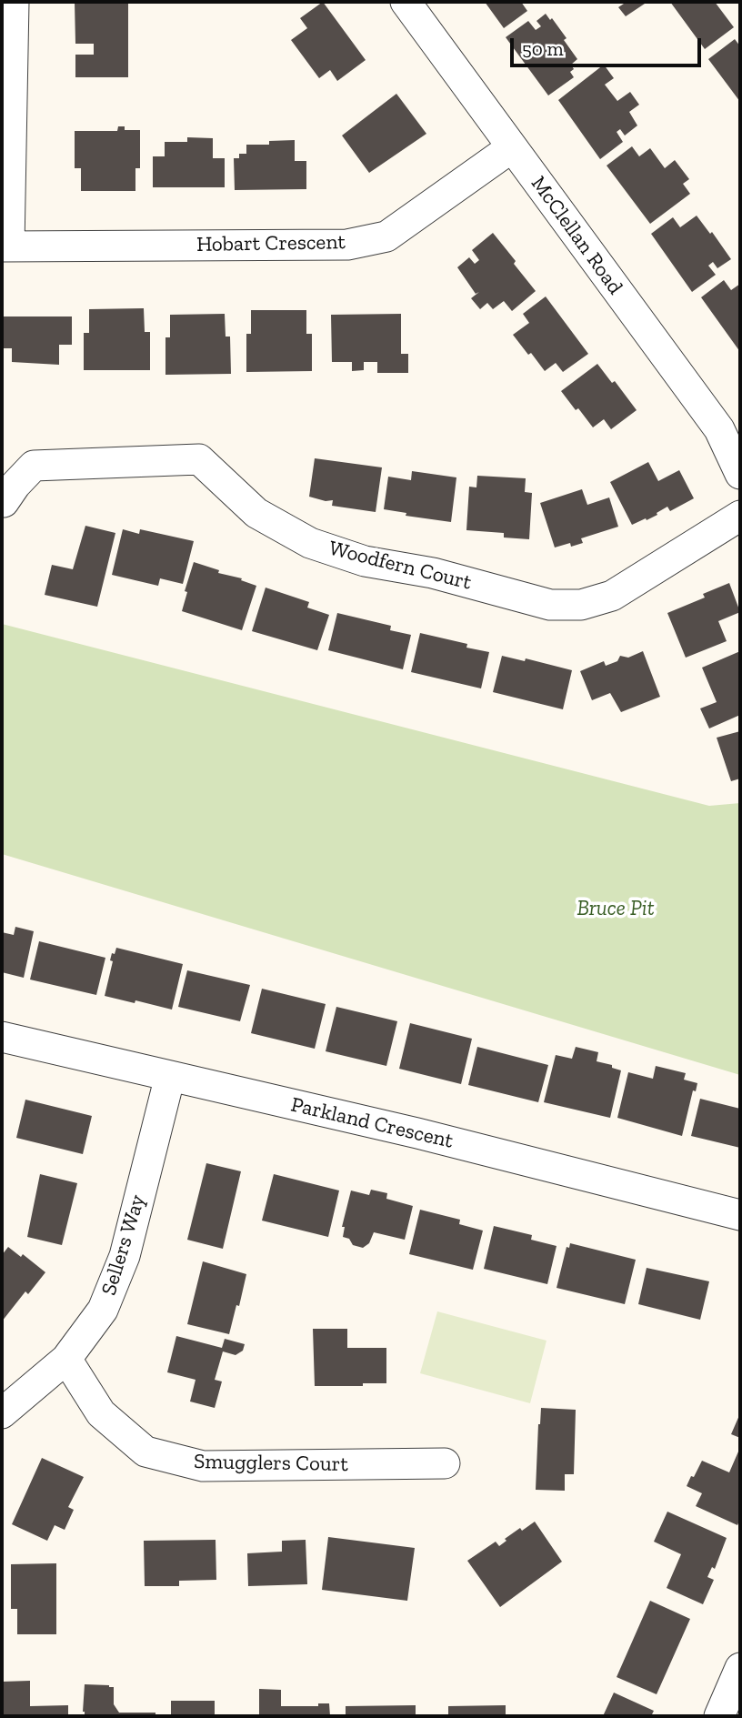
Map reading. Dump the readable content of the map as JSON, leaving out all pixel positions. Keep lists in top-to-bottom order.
{
  "streets": {
    "street": [
      "McClellan Road",
      "Hobart Crescent",
      "Woodfern Court",
      "Parkland Crescent",
      "Sellers Way",
      "Smugglers Court"
    ]
  },
  "crossings": [
    ["McClellan Road", "Hobart Crescent"],
    ["Parkland Crescent", "Sellers Way"],
    ["Sellers Way", "Smugglers Court"]
  ],
  "parks": ["Bruce Pit"],
  "scale_bar": "50 m"
}
